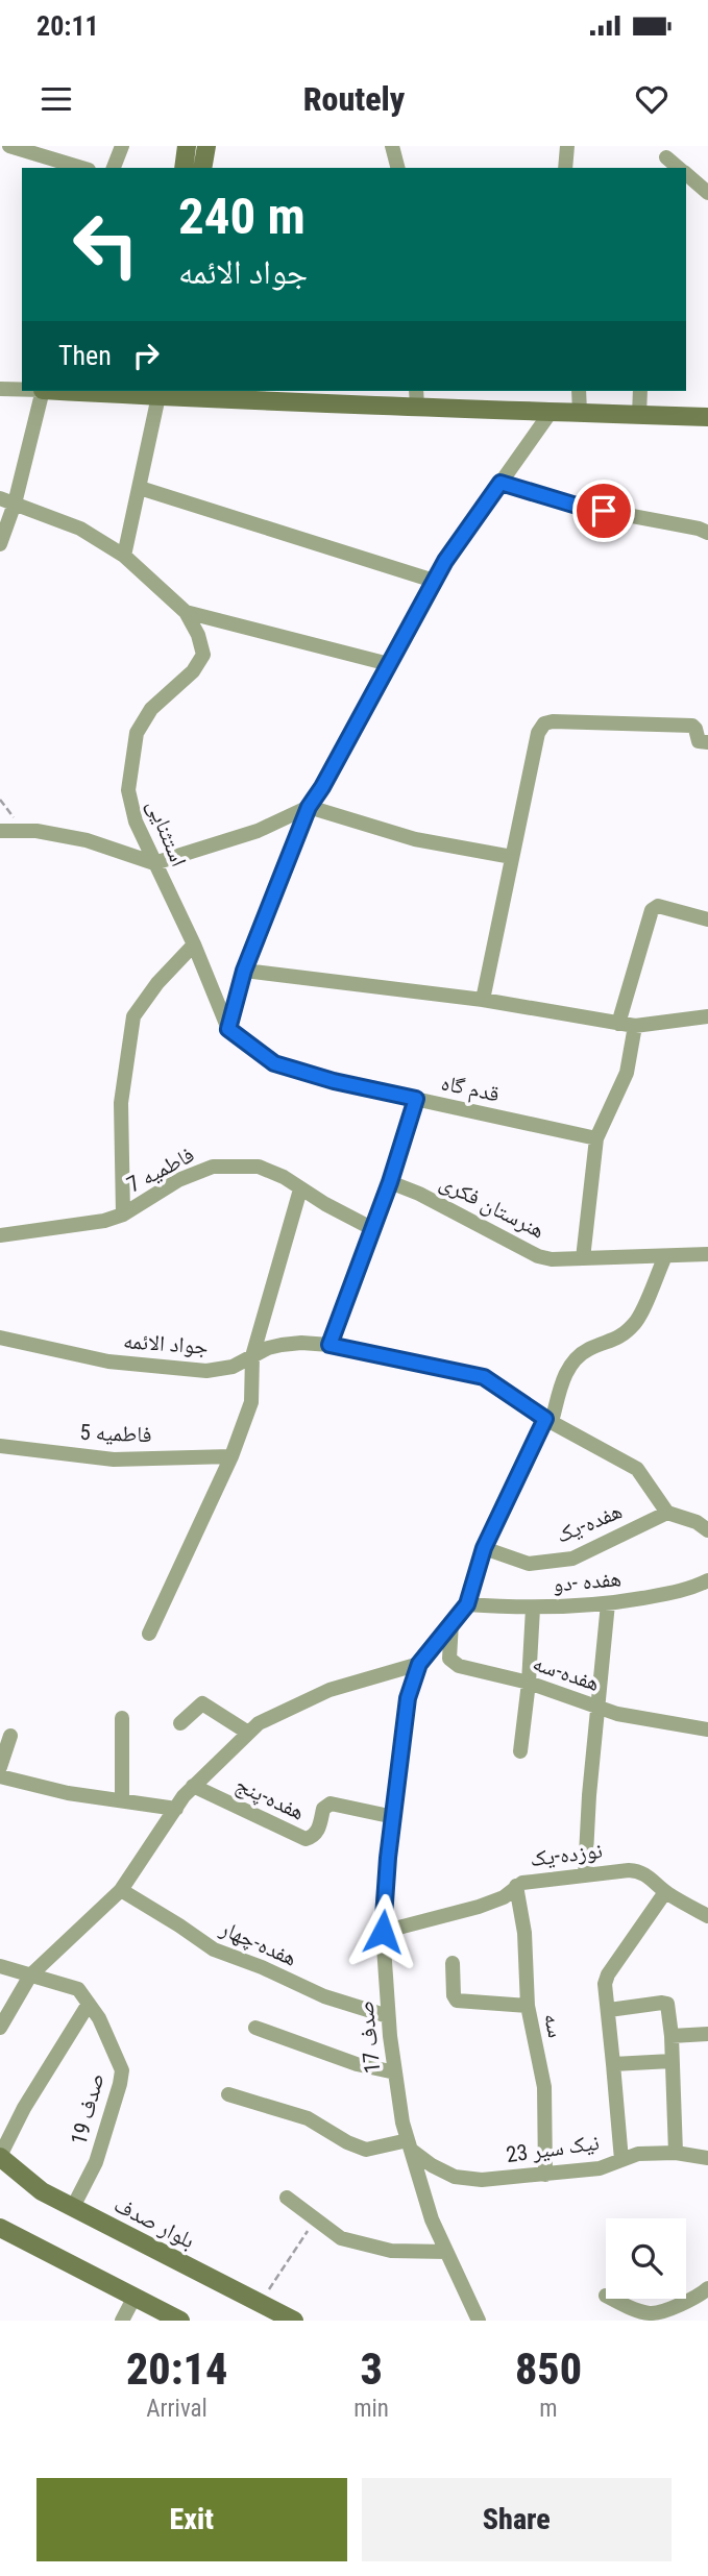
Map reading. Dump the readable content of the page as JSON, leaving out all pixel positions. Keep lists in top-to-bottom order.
{
  "streets": {
    "street": [
      "استثنایی",
      "قدم گاه",
      "فاطمیه 7",
      "هنرستان فکری",
      "جواد الائمه",
      "فاطمیه 5",
      "هفده-یک",
      "هفده -دو",
      "هفده-سه",
      "هفده-پنج",
      "نوزده-یک",
      "هفده-چهار",
      "سه",
      "صدف 17",
      "صدف 19",
      "نیک سیر 23",
      "بلوار صدف"
    ]
  },
  "crossings": [
    ["استثنایی", "قدم گاه"],
    ["هنرستان فکری", "صدف 17"],
    ["جواد الائمه", "هفده-یک"],
    ["جواد الائمه", "صدف 17"],
    ["هفده-یک", "صدف 17"],
    ["هفده -دو", "صدف 17"],
    ["هفده-سه", "صدف 17"],
    ["هفده-پنج", "صدف 17"],
    ["نوزده-یک", "سه"],
    ["نوزده-یک", "صدف 17"],
    ["هفده-چهار", "صدف 17"],
    ["سه", "نیک سیر 23"],
    ["صدف 17", "نیک سیر 23"],
    ["صدف 19", "بلوار صدف"]
  ],
  "page": {
    "status": "20:11",
    "header": "Routely",
    "turn": ["240 m", "جواد الائمه"],
    "then": "Then",
    "eta": [
      "20:14",
      "Arrival",
      "3",
      "min",
      "850",
      "m"
    ],
    "buttons": ["Exit", "Share"]
  }
}
